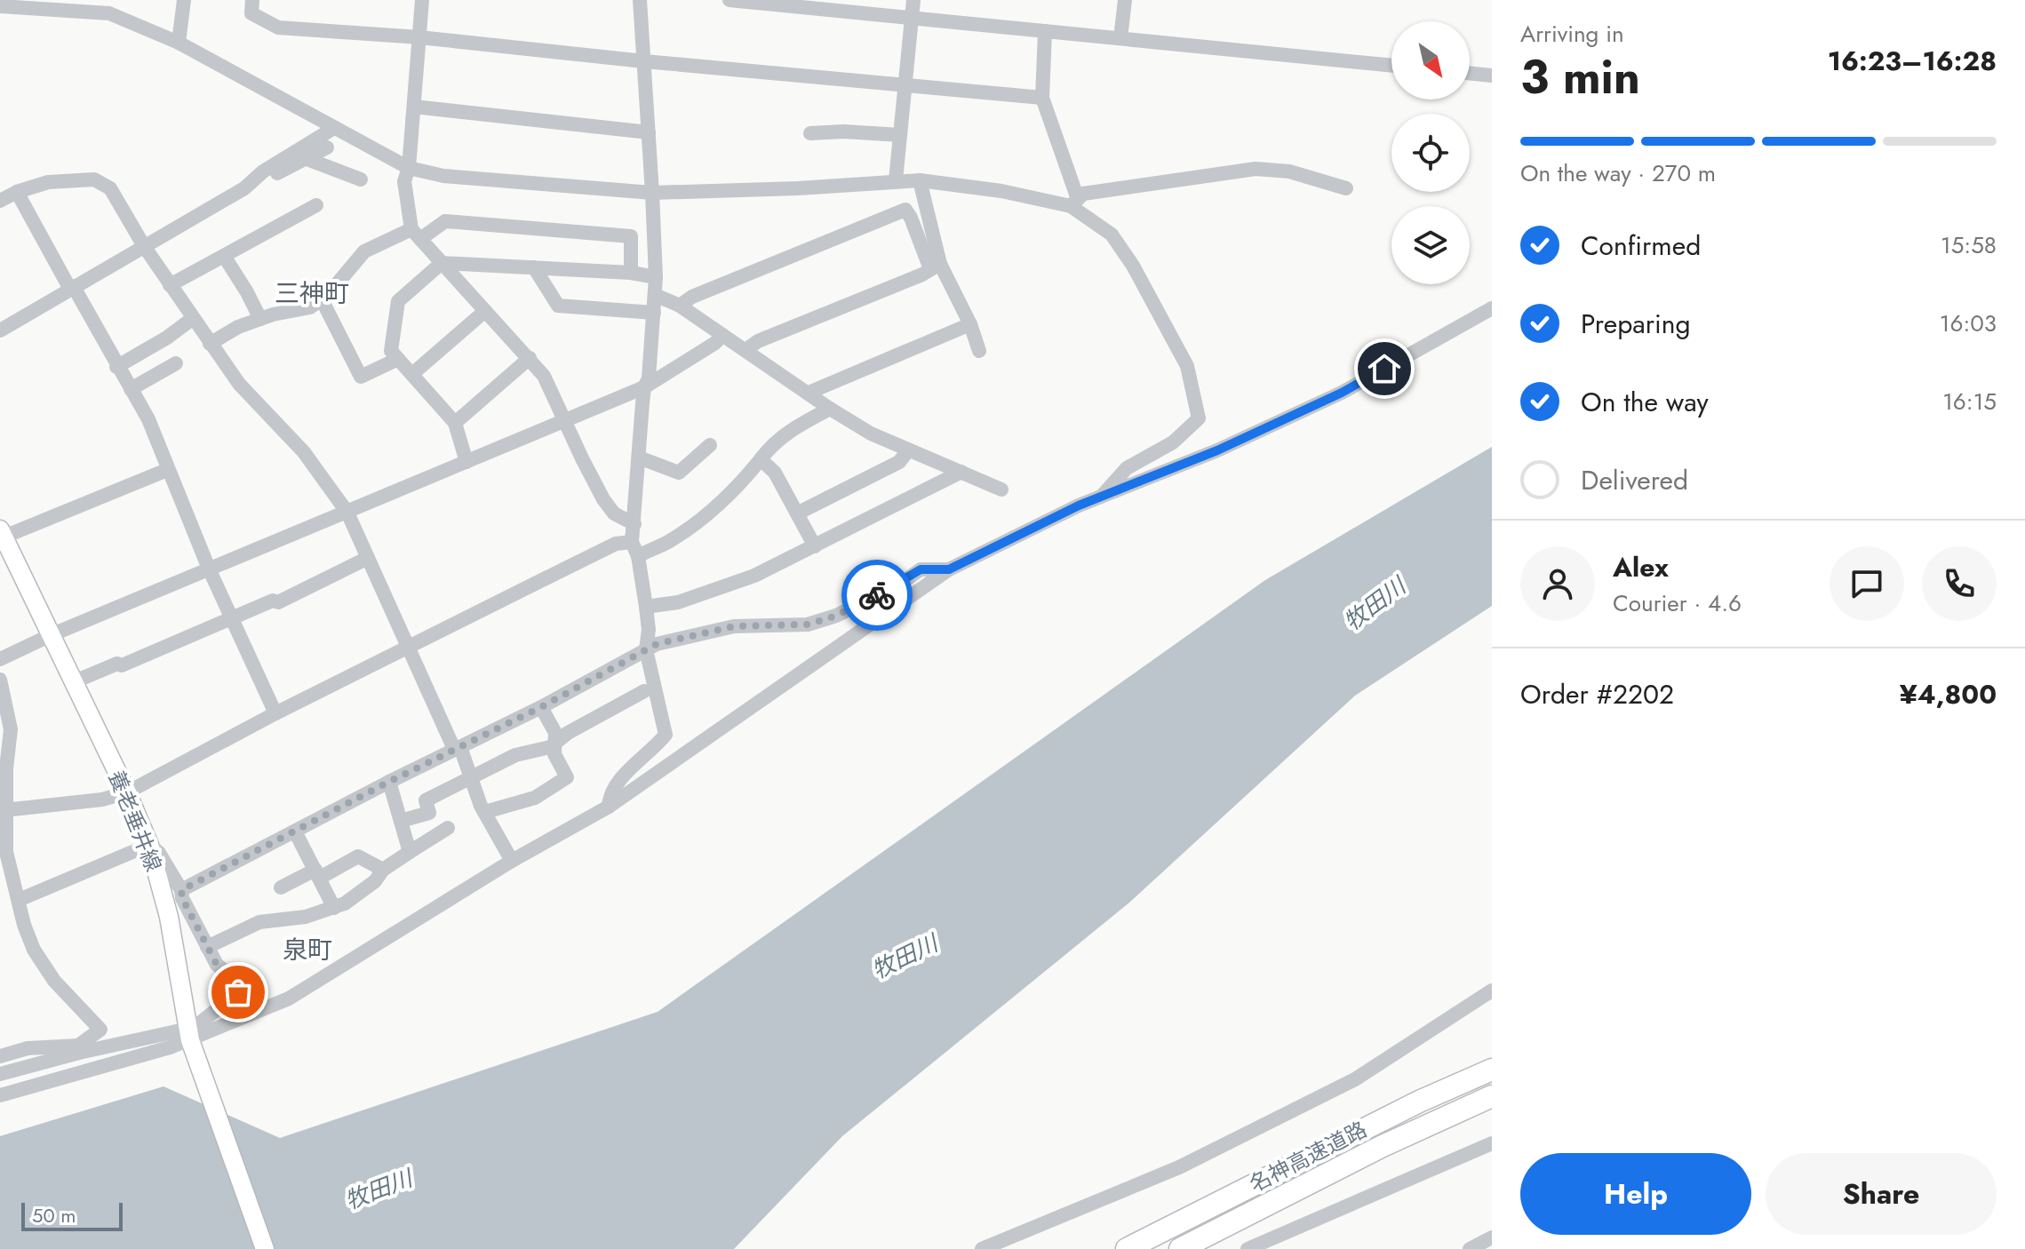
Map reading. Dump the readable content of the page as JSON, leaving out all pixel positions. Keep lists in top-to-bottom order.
{
  "streets": {
    "highway": ["名神高速道路"],
    "main road": ["養老垂井線"]
  },
  "districts": ["三神町", "泉町"],
  "water": ["牧田川"],
  "scale_bar": "50 m",
  "north": "bottom right",
  "page": {
    "heading": ["3 min", "Arriving in", "16:23–16:28"],
    "panel": [
      "Alex",
      "Courier · 4.6",
      "Order #2202",
      "¥4,800"
    ],
    "bar": "On the way · 270 m",
    "list": [
      ["Confirmed", "15:58"],
      ["Preparing", "16:03"],
      ["On the way", "16:15"],
      "Delivered"
    ],
    "buttons": ["Help", "Share"],
    "scale": "50 m"
  }
}
